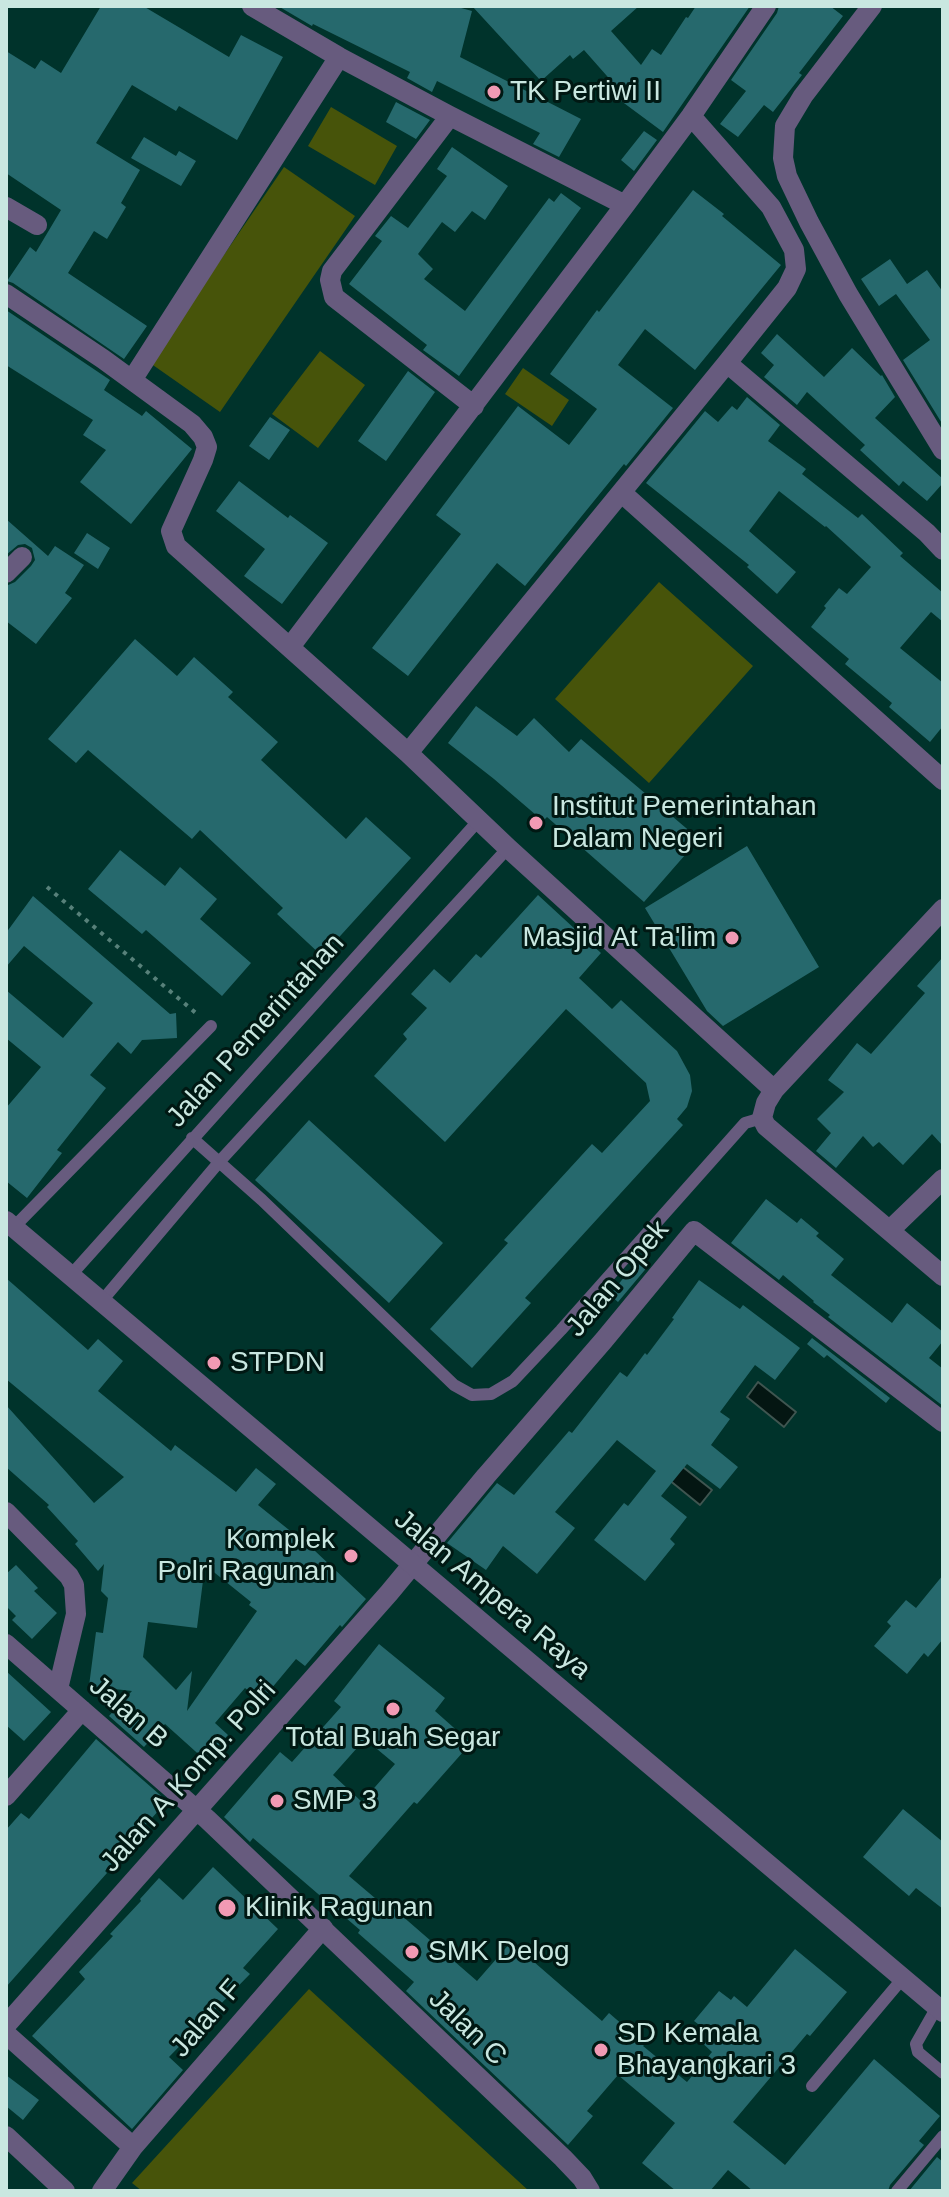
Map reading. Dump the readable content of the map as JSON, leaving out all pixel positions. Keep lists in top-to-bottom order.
{
  "streets": {
    "street": [
      "Jalan Opek",
      "Jalan Ampera Raya",
      "Jalan B",
      "Jalan A Komp. Polri",
      "Jalan F",
      "Jalan C"
    ],
    "lane": ["Jalan Pemerintahan"]
  },
  "crossings": [
    ["Jalan Pemerintahan", "Jalan Ampera Raya"],
    ["Jalan Opek", "Jalan Ampera Raya"],
    ["Jalan Opek", "Jalan A Komp. Polri"],
    ["Jalan Ampera Raya", "Jalan A Komp. Polri"],
    ["Jalan B", "Jalan A Komp. Polri"],
    ["Jalan B", "Jalan C"],
    ["Jalan A Komp. Polri", "Jalan C"],
    ["Jalan F", "Jalan C"]
  ],
  "places": [
    "TK Pertiwi II",
    "Institut Pemerintahan Dalam Negeri",
    "Masjid At Ta'lim",
    "STPDN",
    "Komplek Polri Ragunan",
    "Total Buah Segar",
    "SMP 3",
    "Klinik Ragunan",
    "SMK Delog",
    "SD Kemala Bhayangkari 3"
  ]
}
